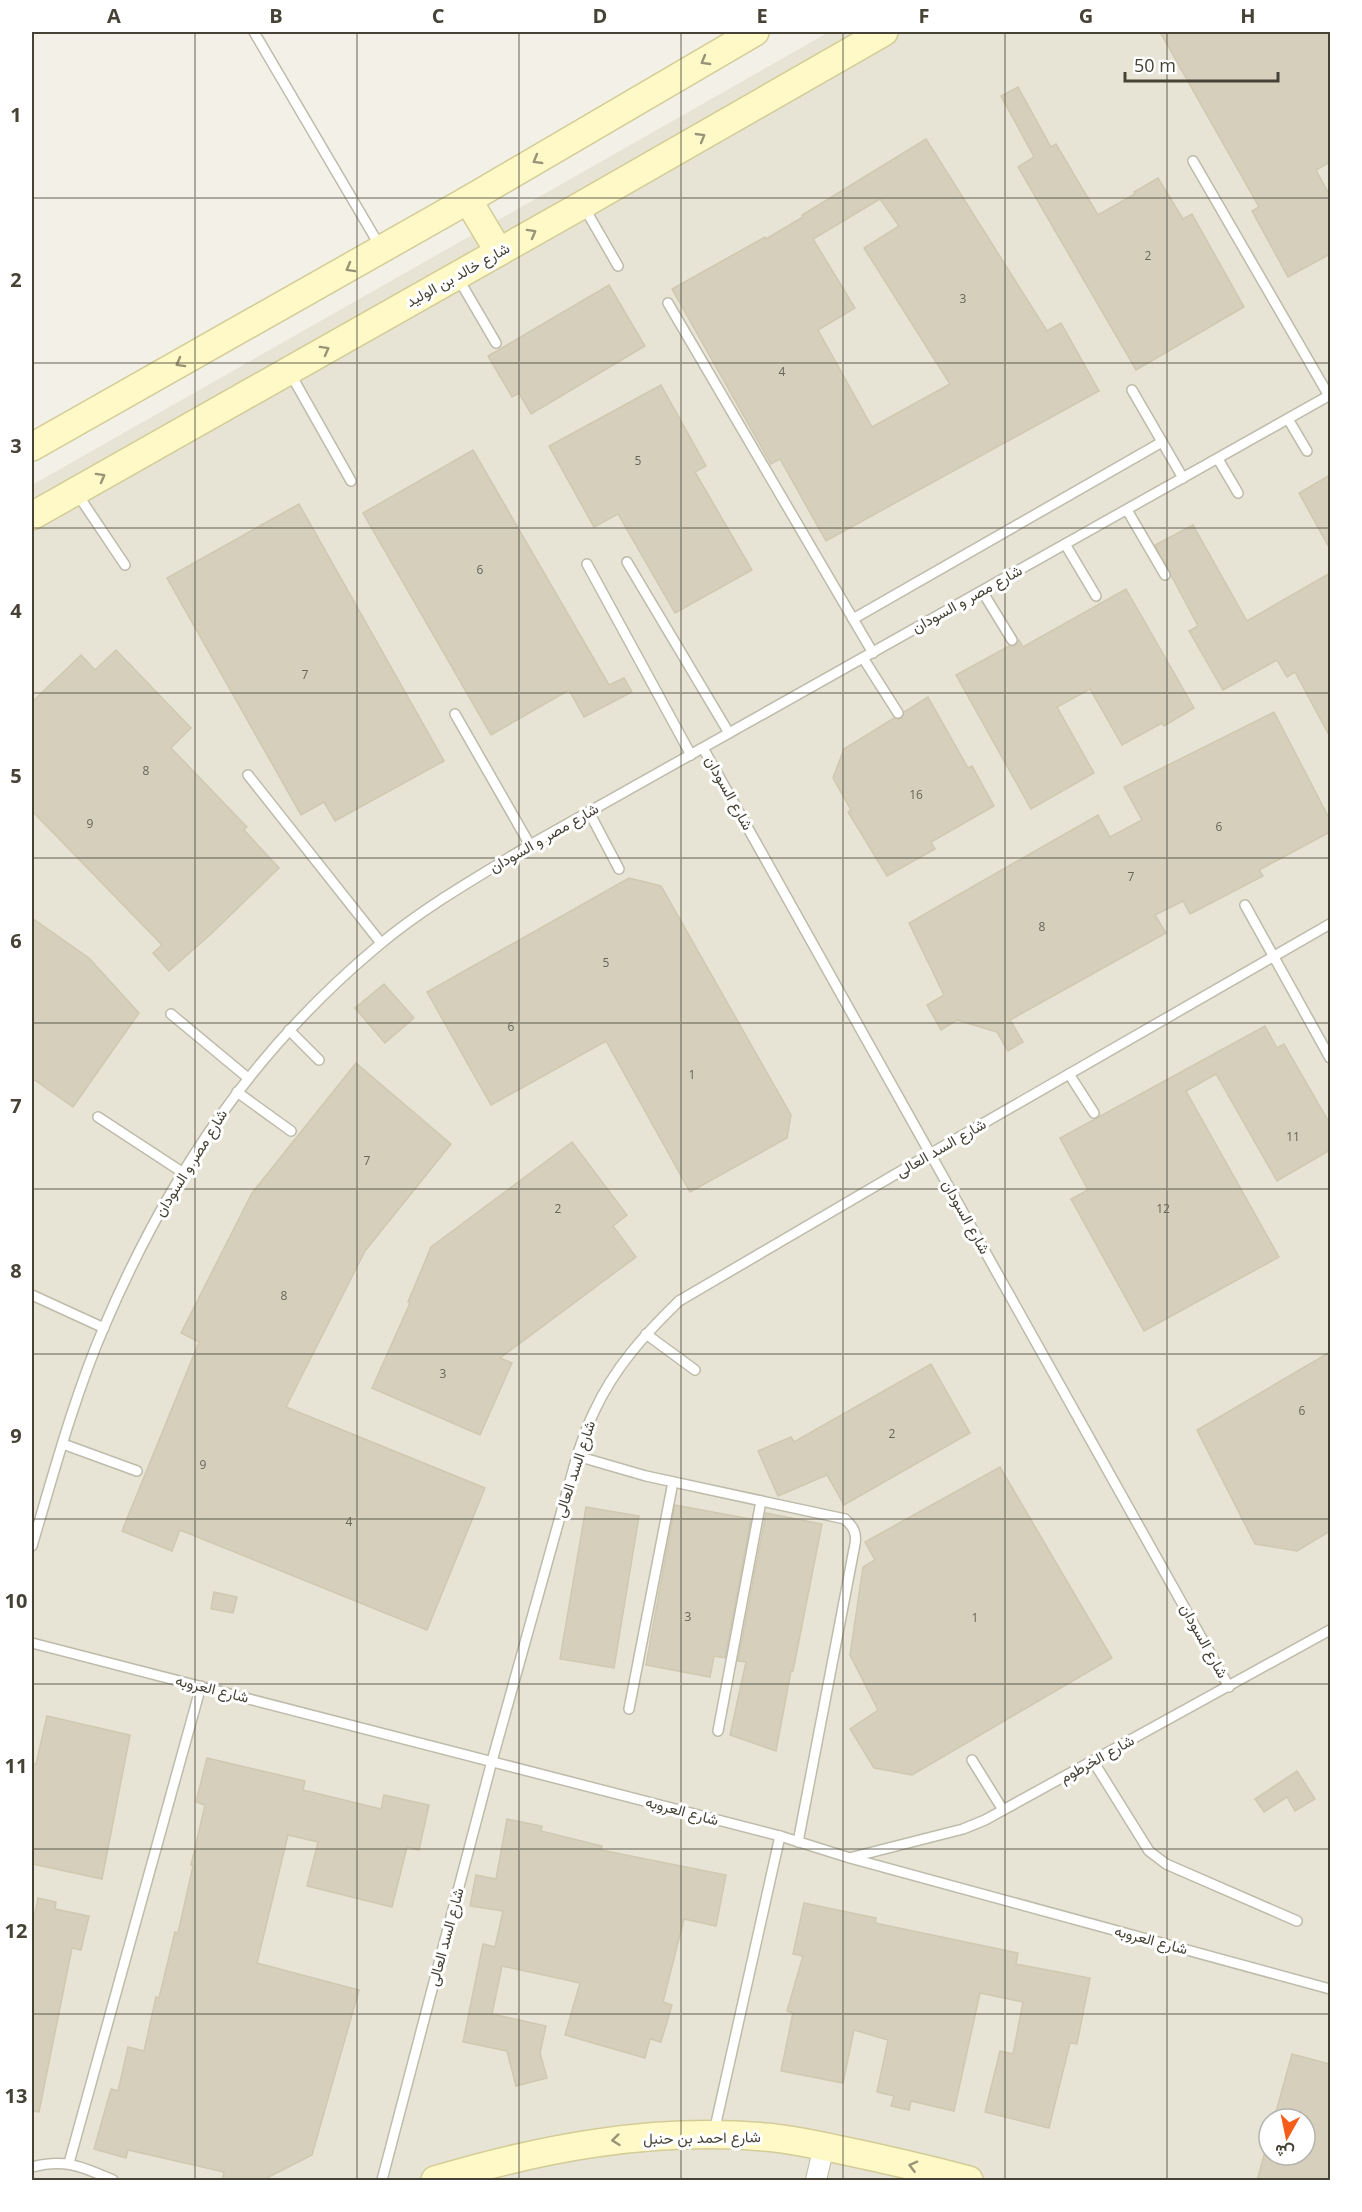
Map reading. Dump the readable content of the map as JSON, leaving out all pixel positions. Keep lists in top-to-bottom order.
{
  "streets": {
    "main road": ["شارع خالد بن الوليد", "شارع احمد بن حنبل"],
    "lane": [
      "شارع مصر و السودان",
      "شارع السودان",
      "شارع السد العالى",
      "شارع العروبه",
      "شارع الخرطوم"
    ]
  },
  "crossings": [
    ["شارع مصر و السودان", "شارع السودان"],
    ["شارع السودان", "شارع السد العالى"],
    ["شارع السودان", "شارع الخرطوم"],
    ["شارع السد العالى", "شارع العروبه"],
    ["شارع العروبه", "شارع الخرطوم"]
  ],
  "one_way": ["شارع احمد بن حنبل"],
  "house_numbers": [
    "2",
    "3",
    "4",
    "5",
    "6",
    "7",
    "8",
    "16",
    "9",
    "6",
    "7",
    "8",
    "5",
    "6",
    "1",
    "11",
    "7",
    "2",
    "12",
    "8",
    "3",
    "6",
    "2",
    "9",
    "4",
    "3",
    "1"
  ],
  "scale_bar": "50 m",
  "north": "bottom",
  "grid": {
    "columns": [
      "A",
      "B",
      "C",
      "D",
      "E",
      "F",
      "G",
      "H"
    ],
    "rows": [
      "1",
      "2",
      "3",
      "4",
      "5",
      "6",
      "7",
      "8",
      "9",
      "10",
      "11",
      "12",
      "13"
    ]
  }
}
